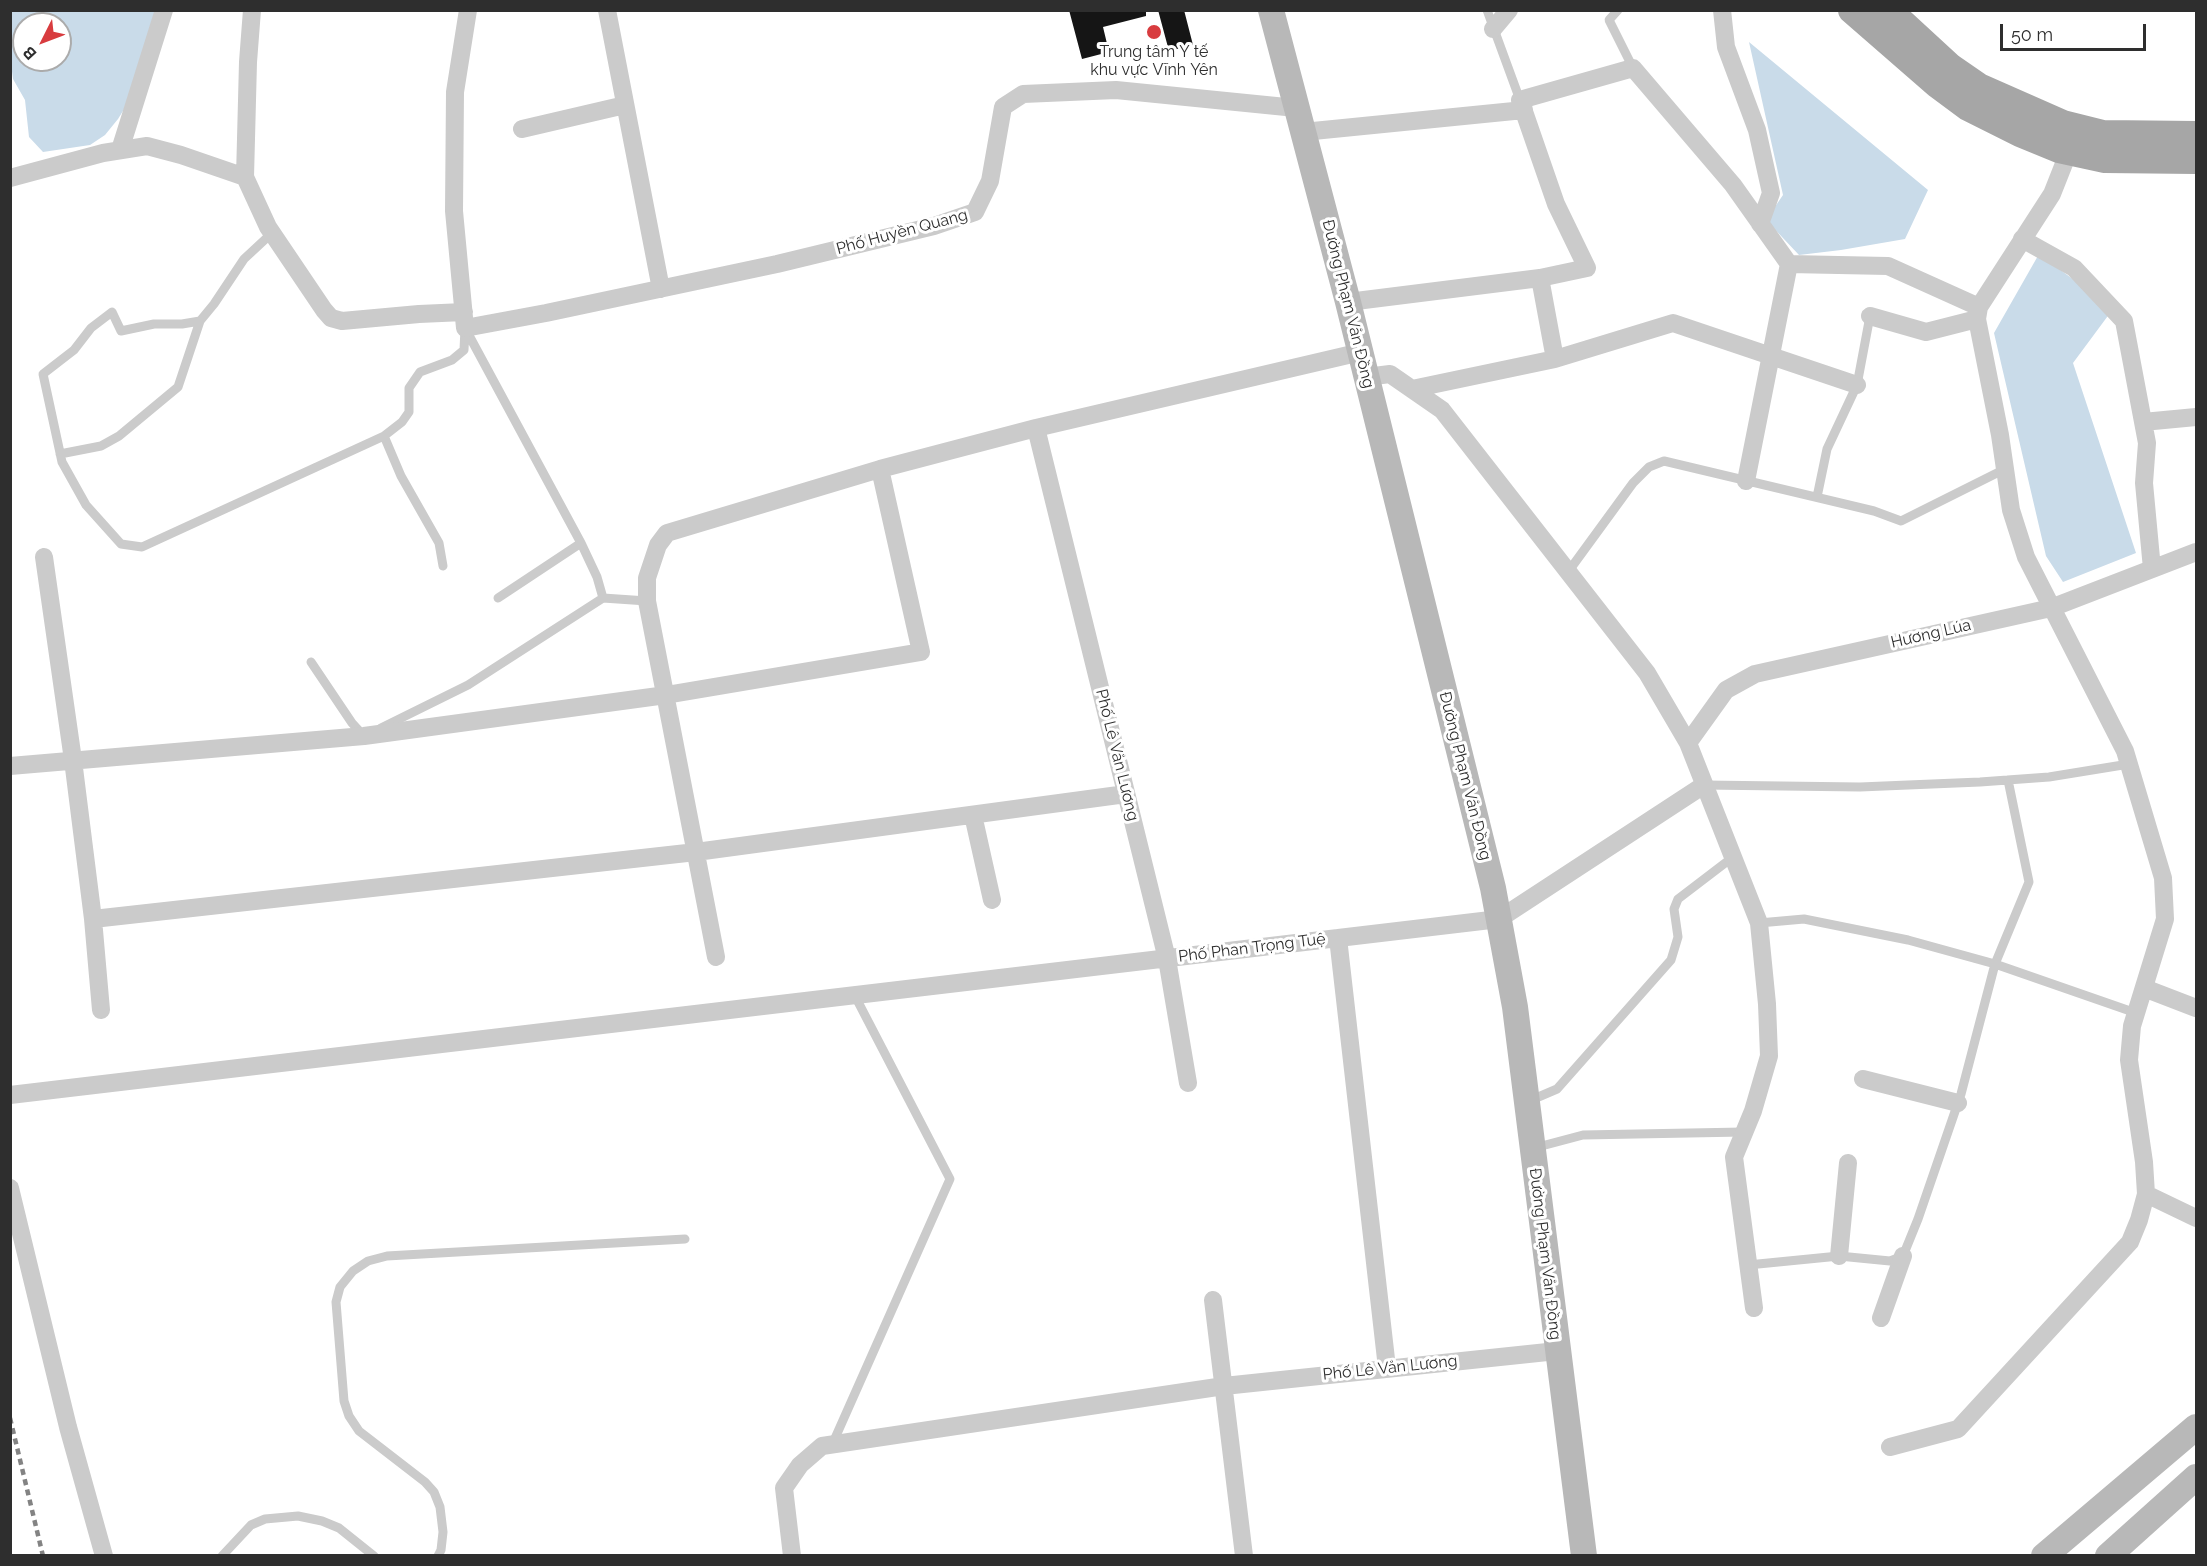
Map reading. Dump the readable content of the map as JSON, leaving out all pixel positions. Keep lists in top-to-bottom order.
{
  "streets": {
    "street": [
      "Phố Huyền Quang",
      "Đường Phạm Văn Đồng",
      "Hương Lúa",
      "Phố Lê Văn Lương",
      "Phố Phan Trọng Tuệ"
    ]
  },
  "crossings": [
    ["Phố Huyền Quang", "Đường Phạm Văn Đồng"],
    ["Đường Phạm Văn Đồng", "Phố Lê Văn Lương"],
    ["Đường Phạm Văn Đồng", "Phố Phan Trọng Tuệ"],
    ["Phố Lê Văn Lương", "Phố Phan Trọng Tuệ"]
  ],
  "places": ["Trung tâm Y tế khu vực Vĩnh Yên"],
  "scale_bar": "50 m",
  "north": "bottom left"
}
